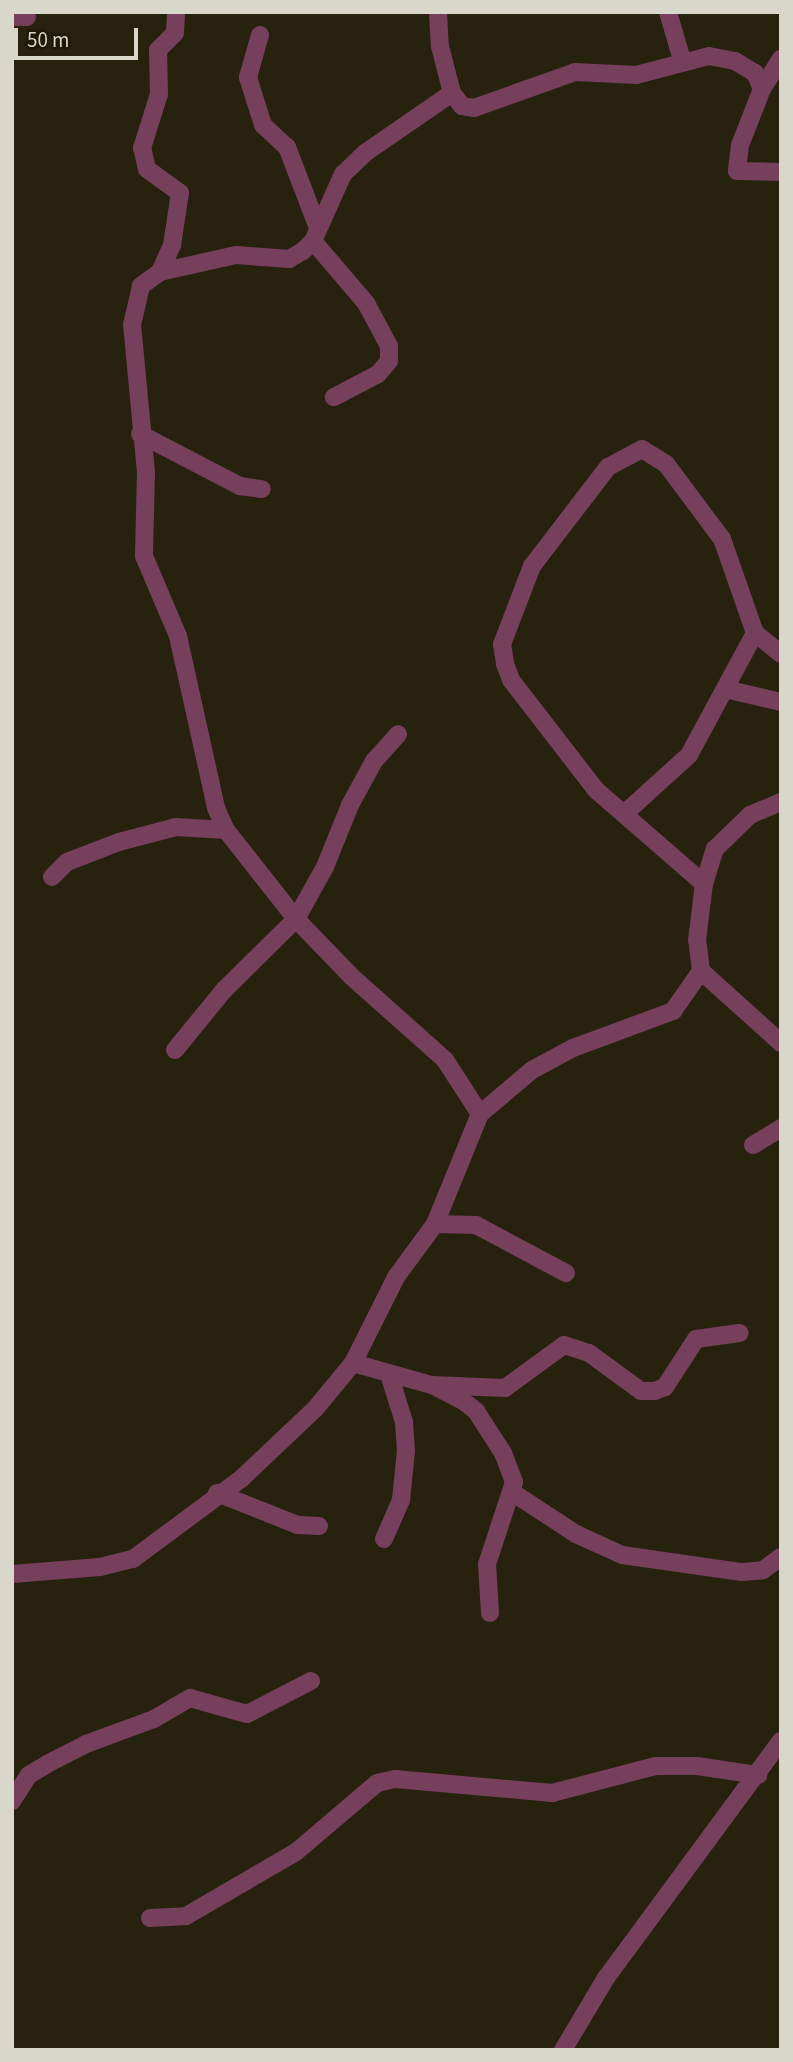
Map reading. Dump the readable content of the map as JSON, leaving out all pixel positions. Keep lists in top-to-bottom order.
{
  "scale_bar": "50 m"
}
